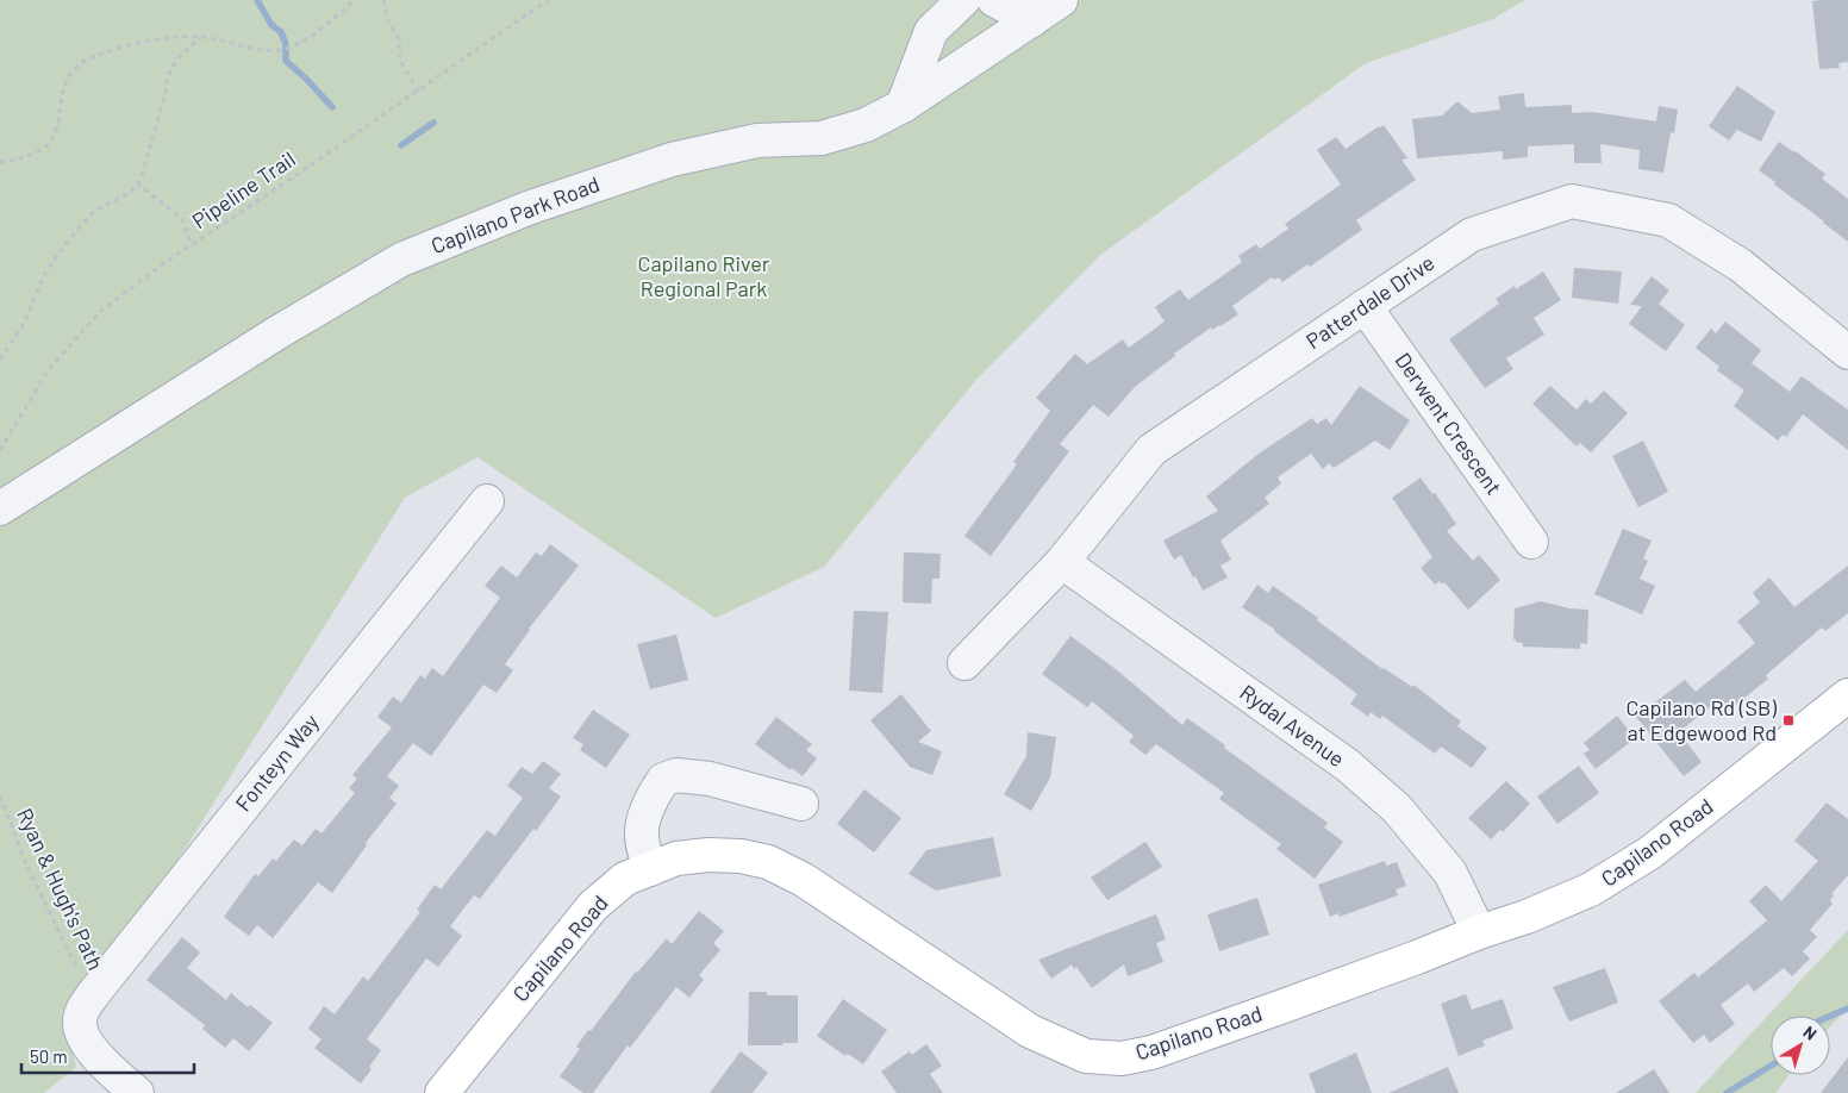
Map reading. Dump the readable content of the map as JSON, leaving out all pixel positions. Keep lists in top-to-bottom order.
{
  "streets": {
    "main road": ["Capilano Road"],
    "street": [
      "Capilano Park Road",
      "Patterdale Drive",
      "Derwent Crescent",
      "Rydal Avenue",
      "Fonteyn Way"
    ],
    "path": ["Pipeline Trail", "Ryan & Hugh's Path"]
  },
  "crossings": [
    ["Patterdale Drive", "Derwent Crescent"],
    ["Patterdale Drive", "Rydal Avenue"],
    ["Rydal Avenue", "Capilano Road"],
    ["Fonteyn Way", "Ryan & Hugh's Path"]
  ],
  "parks": ["Capilano River Regional Park"],
  "places": {
    "transit": ["Capilano Rd (SB) at Edgewood Rd"]
  },
  "scale_bar": "50 m",
  "north": "top right"
}
